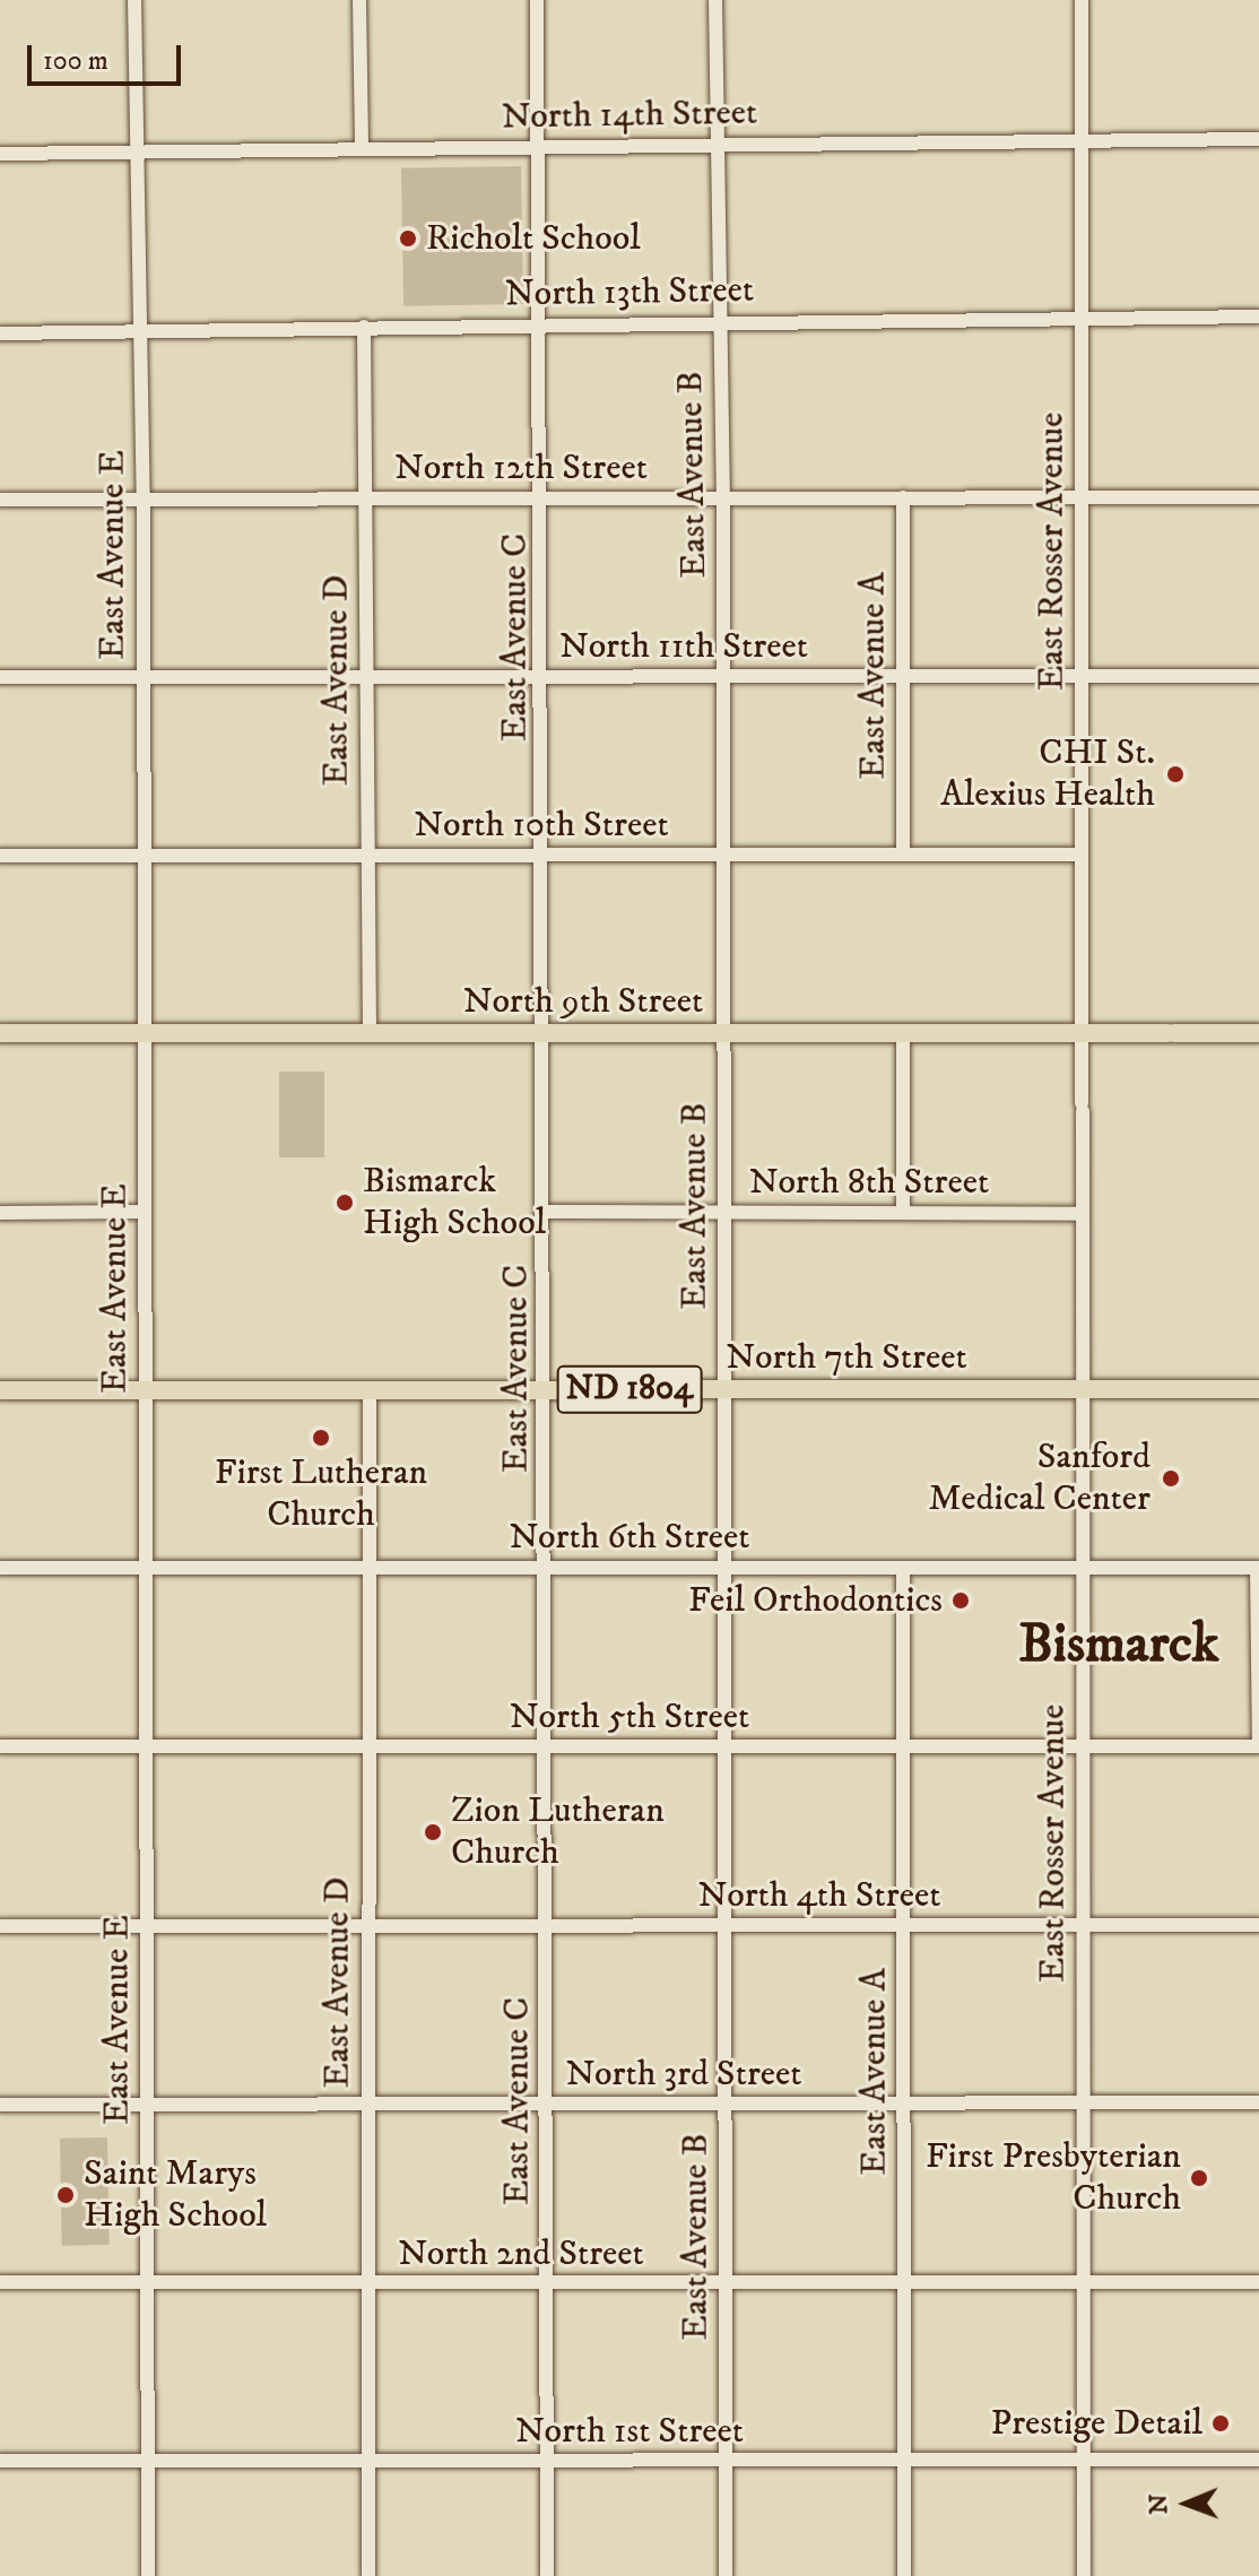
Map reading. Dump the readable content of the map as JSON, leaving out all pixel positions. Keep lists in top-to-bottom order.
{
  "streets": {
    "main road": ["North 9th Street", "North 7th Street", "ND 1804"],
    "street": [
      "North 14th Street",
      "North 13th Street",
      "North 12th Street",
      "East Avenue B",
      "East Rosser Avenue",
      "East Avenue E",
      "East Avenue C",
      "North 11th Street",
      "East Avenue A",
      "East Avenue D",
      "North 10th Street",
      "North 8th Street",
      "North 6th Street",
      "North 5th Street",
      "North 4th Street",
      "North 3rd Street",
      "North 2nd Street",
      "North 1st Street"
    ]
  },
  "crossings": [
    ["North 14th Street", "East Avenue B"],
    ["North 14th Street", "East Rosser Avenue"],
    ["North 14th Street", "East Avenue E"],
    ["North 14th Street", "East Avenue C"],
    ["North 13th Street", "East Avenue B"],
    ["North 13th Street", "East Rosser Avenue"],
    ["North 13th Street", "East Avenue E"],
    ["North 13th Street", "East Avenue C"],
    ["North 13th Street", "East Avenue D"],
    ["North 12th Street", "East Avenue B"],
    ["North 12th Street", "East Rosser Avenue"],
    ["North 12th Street", "East Avenue E"],
    ["North 12th Street", "East Avenue C"],
    ["North 12th Street", "East Avenue A"],
    ["North 12th Street", "East Avenue D"],
    ["East Avenue B", "North 11th Street"],
    ["East Avenue B", "North 10th Street"],
    ["East Avenue B", "North 9th Street"],
    ["East Avenue B", "North 8th Street"],
    ["East Avenue B", "North 7th Street"],
    ["East Avenue B", "North 6th Street"],
    ["East Avenue B", "North 5th Street"],
    ["East Avenue B", "North 4th Street"],
    ["East Avenue B", "North 3rd Street"],
    ["East Avenue B", "North 2nd Street"],
    ["East Avenue B", "North 1st Street"],
    ["East Rosser Avenue", "North 11th Street"],
    ["East Rosser Avenue", "North 10th Street"],
    ["East Rosser Avenue", "North 9th Street"],
    ["East Rosser Avenue", "North 8th Street"],
    ["East Rosser Avenue", "North 7th Street"],
    ["East Rosser Avenue", "North 6th Street"],
    ["East Rosser Avenue", "North 5th Street"],
    ["East Rosser Avenue", "North 4th Street"],
    ["East Rosser Avenue", "North 3rd Street"],
    ["East Rosser Avenue", "North 2nd Street"],
    ["East Rosser Avenue", "North 1st Street"],
    ["East Avenue E", "North 11th Street"],
    ["East Avenue E", "North 10th Street"],
    ["East Avenue E", "North 9th Street"],
    ["East Avenue E", "North 7th Street"],
    ["East Avenue E", "North 6th Street"],
    ["East Avenue E", "North 5th Street"],
    ["East Avenue E", "North 4th Street"],
    ["East Avenue E", "North 3rd Street"],
    ["East Avenue E", "North 2nd Street"],
    ["East Avenue E", "North 1st Street"],
    ["East Avenue C", "North 11th Street"],
    ["East Avenue C", "North 10th Street"],
    ["East Avenue C", "North 9th Street"],
    ["East Avenue C", "North 8th Street"],
    ["East Avenue C", "North 7th Street"],
    ["East Avenue C", "North 6th Street"],
    ["East Avenue C", "North 5th Street"],
    ["East Avenue C", "North 4th Street"],
    ["East Avenue C", "North 3rd Street"],
    ["East Avenue C", "North 2nd Street"],
    ["East Avenue C", "North 1st Street"],
    ["North 11th Street", "East Avenue A"],
    ["North 11th Street", "East Avenue D"],
    ["East Avenue A", "North 10th Street"],
    ["East Avenue A", "North 6th Street"],
    ["East Avenue A", "North 5th Street"],
    ["East Avenue A", "North 4th Street"],
    ["East Avenue A", "North 3rd Street"],
    ["East Avenue A", "North 2nd Street"],
    ["East Avenue A", "North 1st Street"],
    ["East Avenue D", "North 10th Street"],
    ["East Avenue D", "North 9th Street"],
    ["East Avenue D", "North 7th Street"],
    ["East Avenue D", "North 6th Street"],
    ["East Avenue D", "North 5th Street"],
    ["East Avenue D", "North 4th Street"],
    ["East Avenue D", "North 3rd Street"],
    ["East Avenue D", "North 2nd Street"],
    ["East Avenue D", "North 1st Street"]
  ],
  "districts": ["Bismarck"],
  "places": [
    "Richolt School",
    "CHI St. Alexius Health",
    "Bismarck High School",
    "First Lutheran Church",
    "Sanford Medical Center",
    "Feil Orthodontics",
    "Zion Lutheran Church",
    "First Presbyterian Church",
    "Saint Marys High School",
    "Prestige Detail"
  ],
  "scale_bar": "100 m",
  "north": "left"
}
